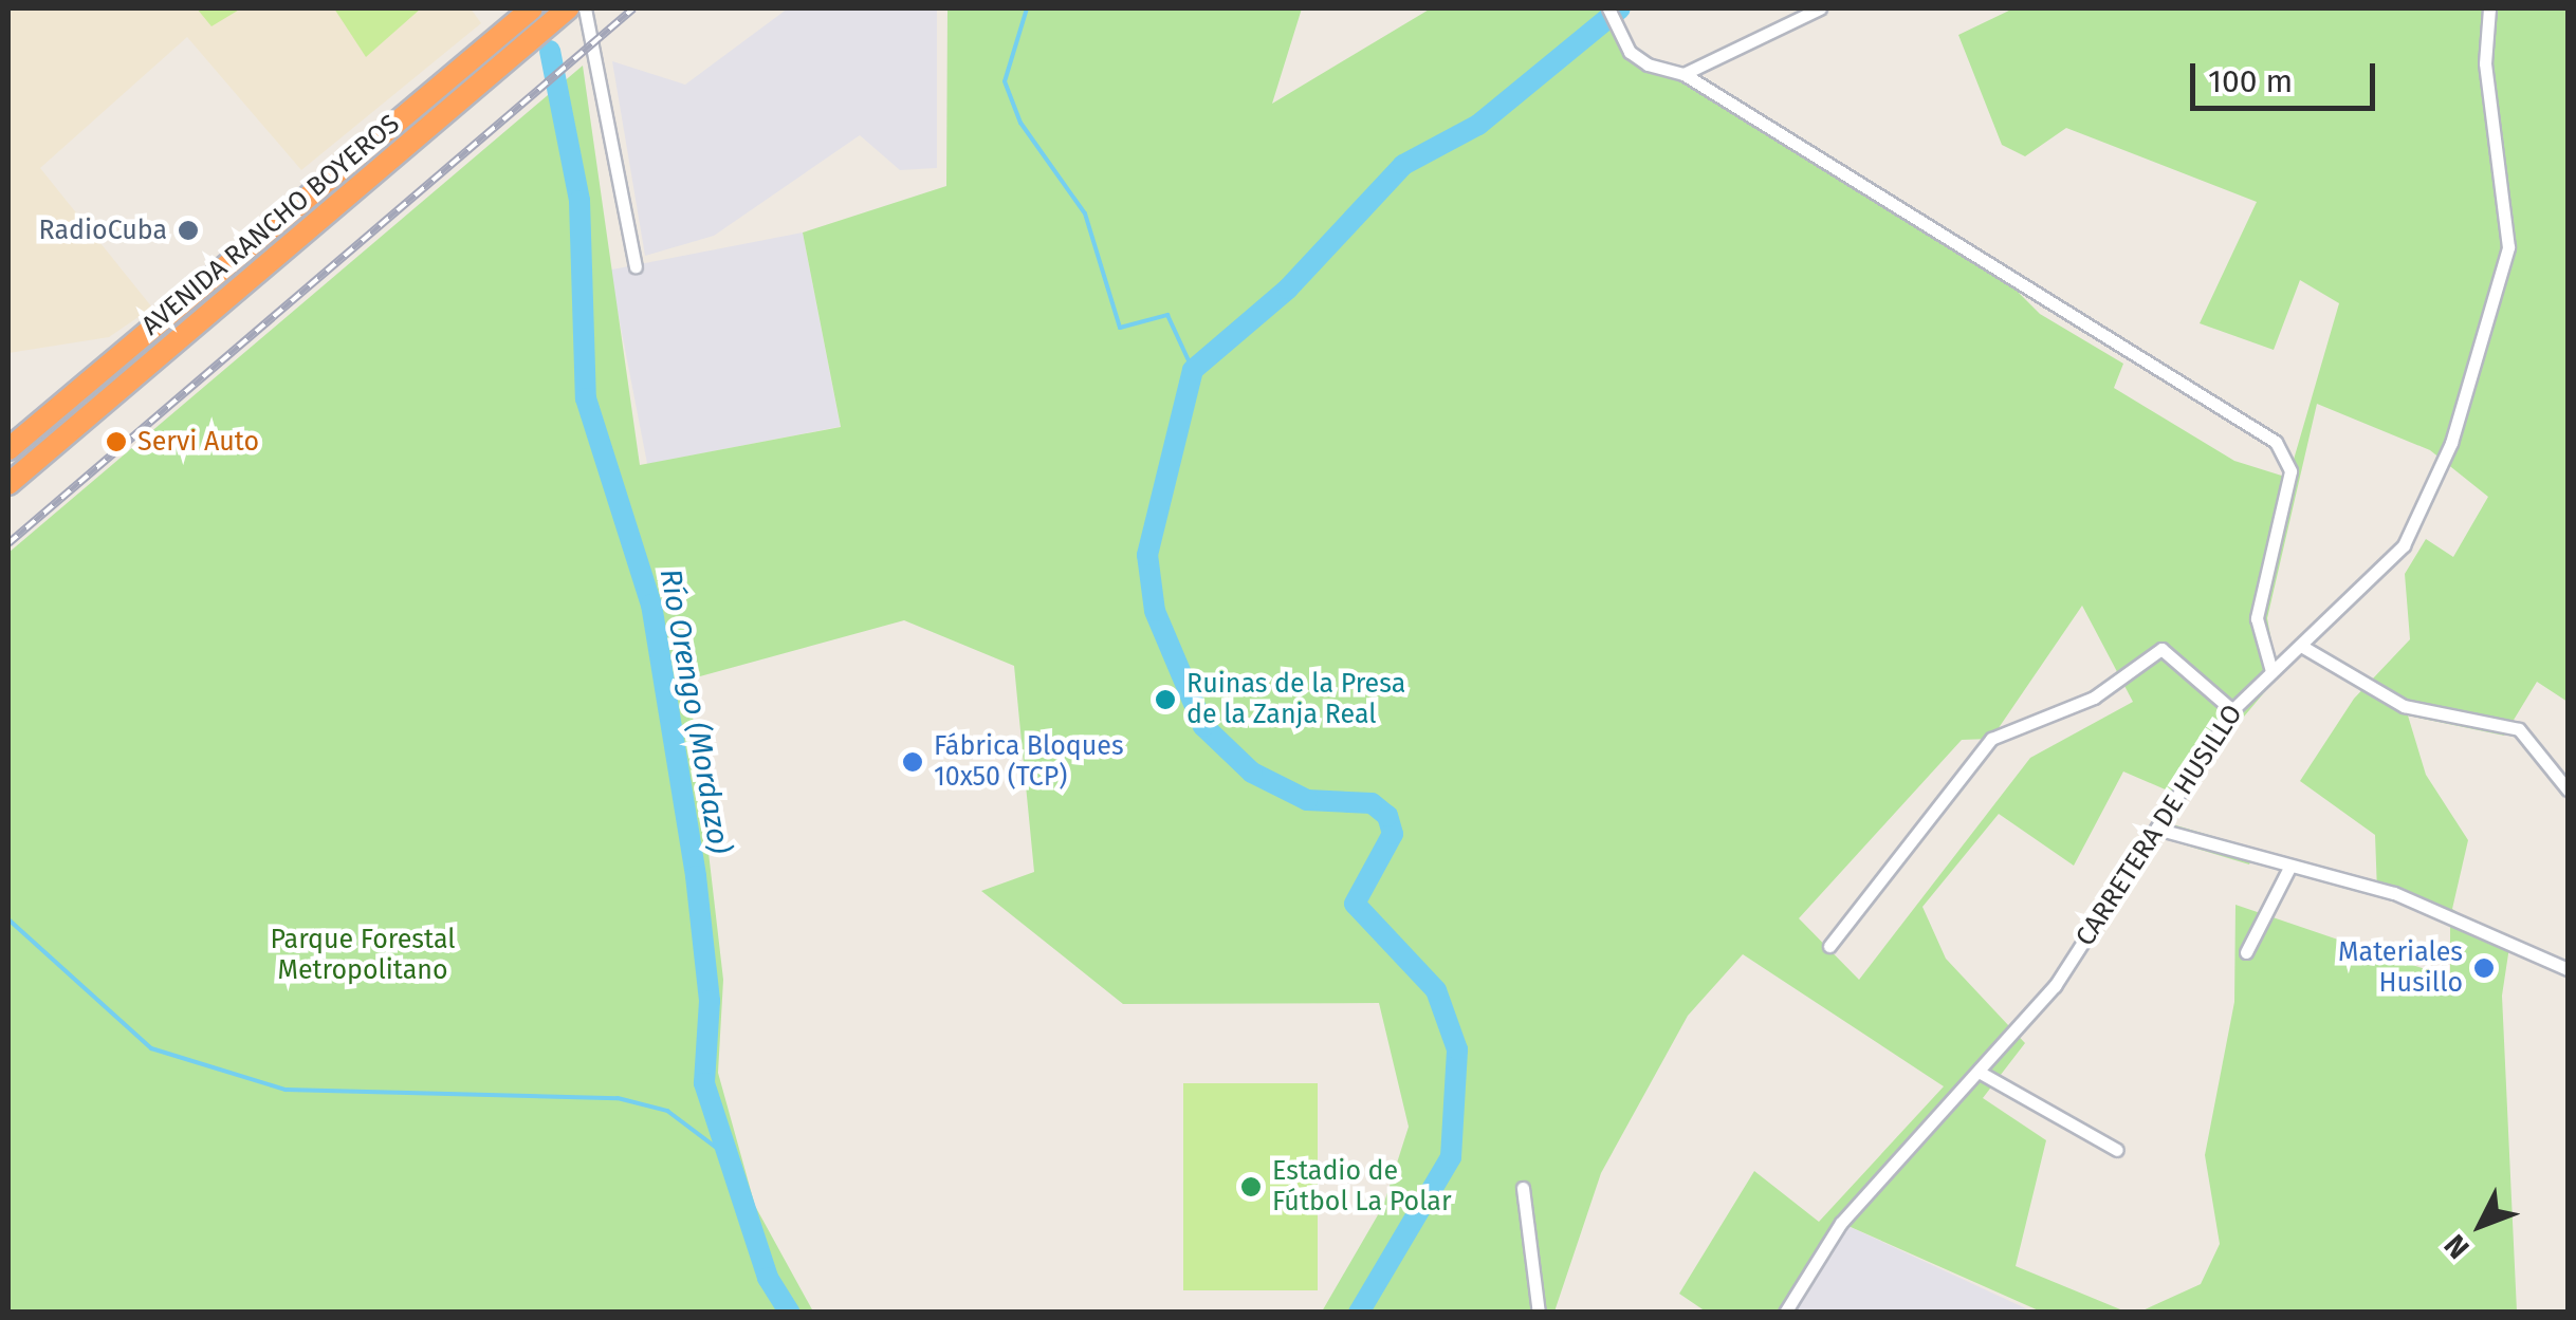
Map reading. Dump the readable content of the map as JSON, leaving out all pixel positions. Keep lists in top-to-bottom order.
{
  "streets": {
    "highway": ["AVENIDA RANCHO BOYEROS"],
    "street": ["CARRETERA DE HUSILLO"]
  },
  "water": ["Río Orengo (Mordazo)"],
  "parks": ["Parque Forestal Metropolitano"],
  "places": [
    "RadioCuba",
    "Servi Auto",
    "Ruinas de la Presa de la Zanja Real",
    "Fábrica Bloques 10x50 (TCP)",
    "Materiales Husillo",
    "Estadio de Fútbol La Polar"
  ],
  "scale_bar": "100 m",
  "north": "bottom left"
}
